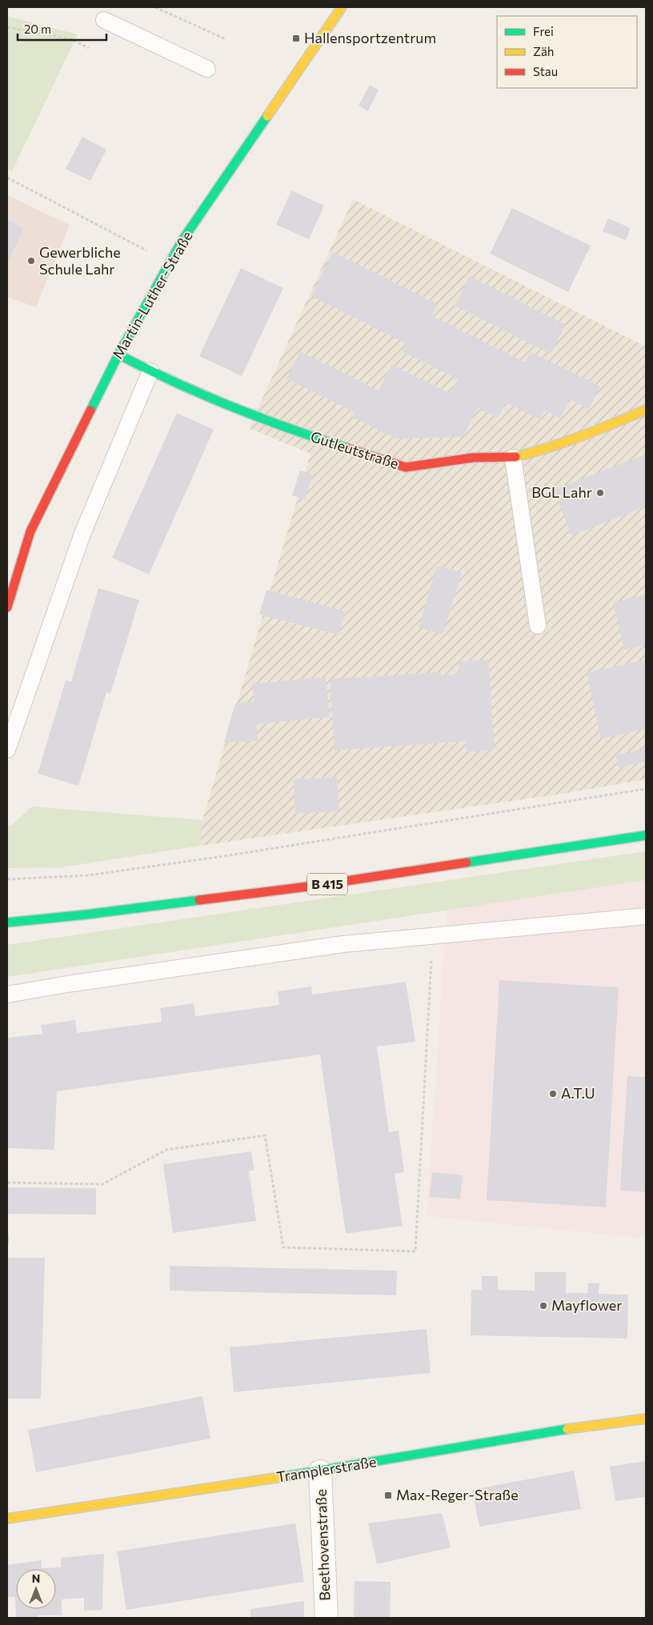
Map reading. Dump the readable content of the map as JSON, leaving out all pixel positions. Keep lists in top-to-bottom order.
{
  "streets": {
    "street": [
      "Martin-Luther-Straße",
      "Gutleutstraße",
      "B 415",
      "Tramplerstraße",
      "Beethovenstraße"
    ]
  },
  "crossings": [
    ["Martin-Luther-Straße", "Gutleutstraße"],
    ["Tramplerstraße", "Beethovenstraße"]
  ],
  "places": {
    "transit": ["Hallensportzentrum", "Max-Reger-Straße"],
    "other": [
      "Gewerbliche Schule Lahr",
      "BGL Lahr",
      "A.T.U",
      "Mayflower"
    ]
  },
  "legend": ["Frei", "Zäh", "Stau"],
  "scale_bar": "20 m",
  "north": "top"
}
